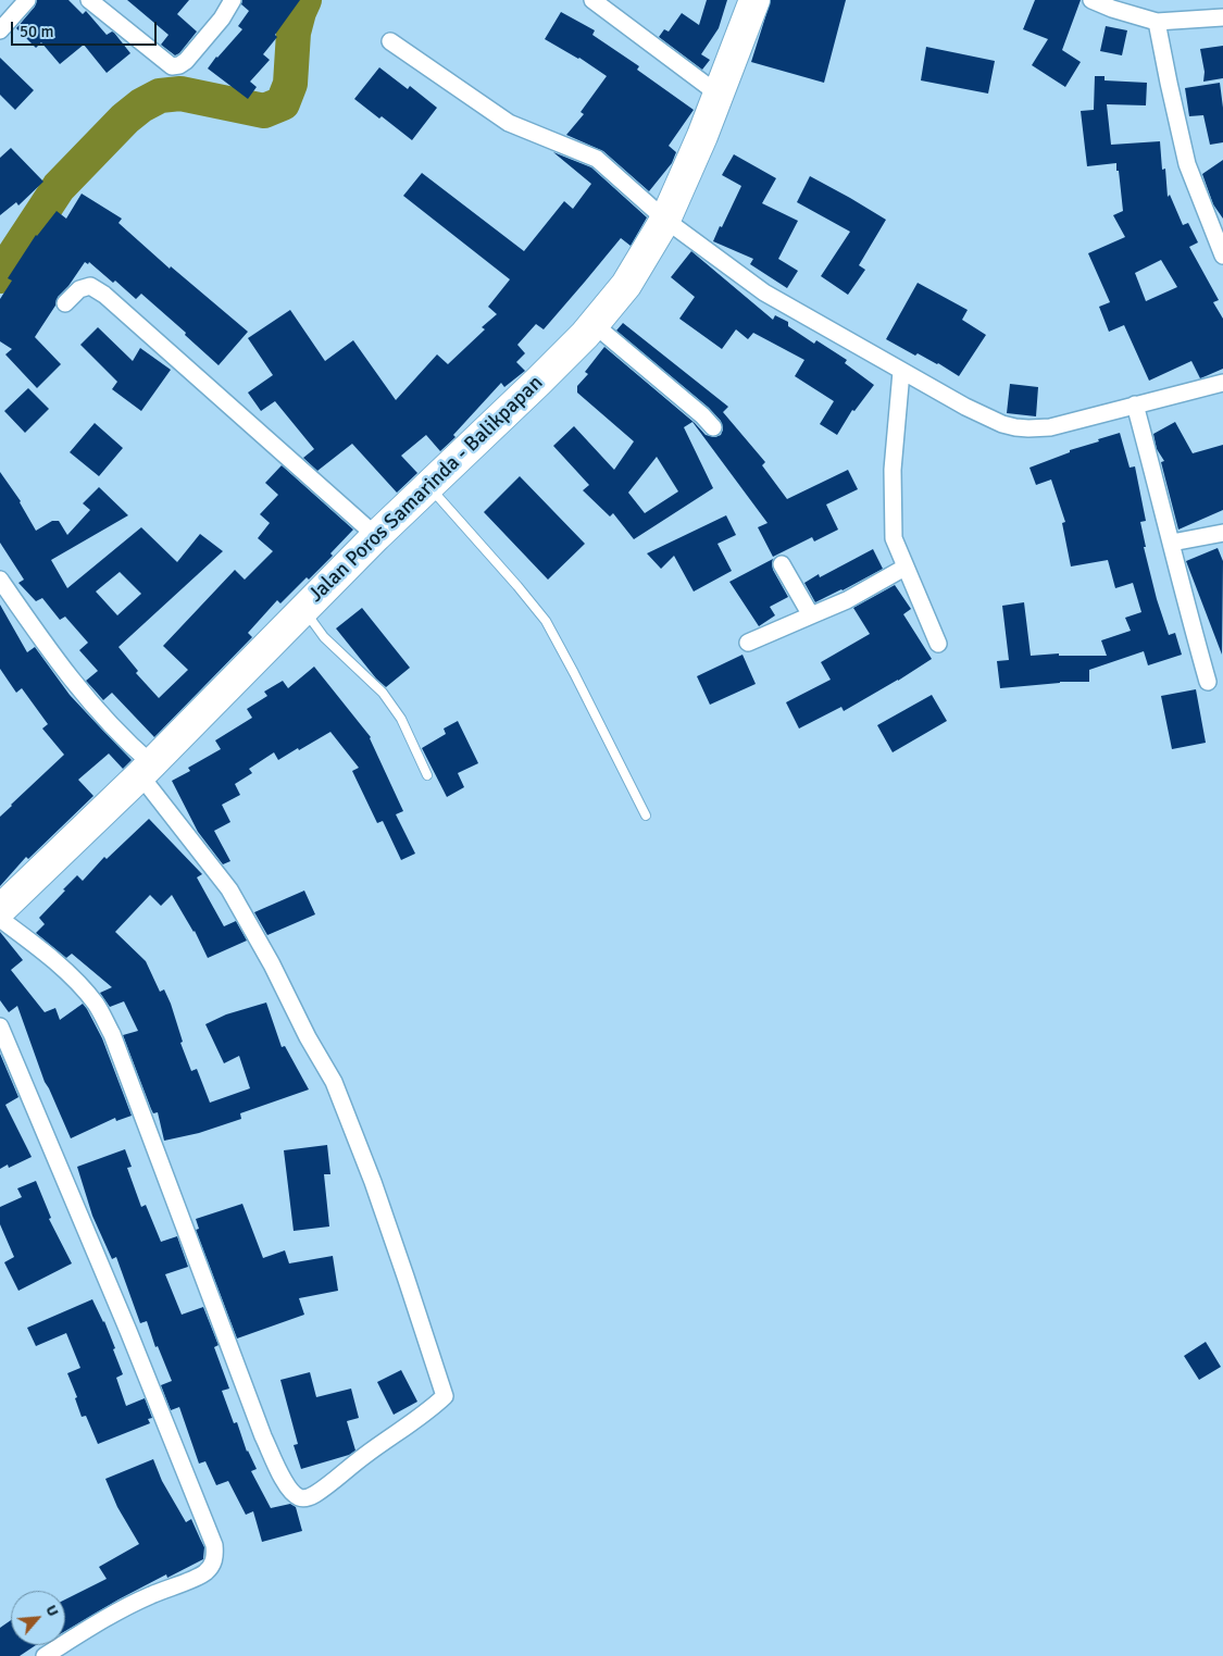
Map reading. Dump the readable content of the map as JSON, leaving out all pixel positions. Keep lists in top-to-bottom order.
{
  "streets": {
    "highway": ["Jalan Poros Samarinda - Balikpapan"]
  },
  "scale_bar": "50 m",
  "north": "top right"
}
